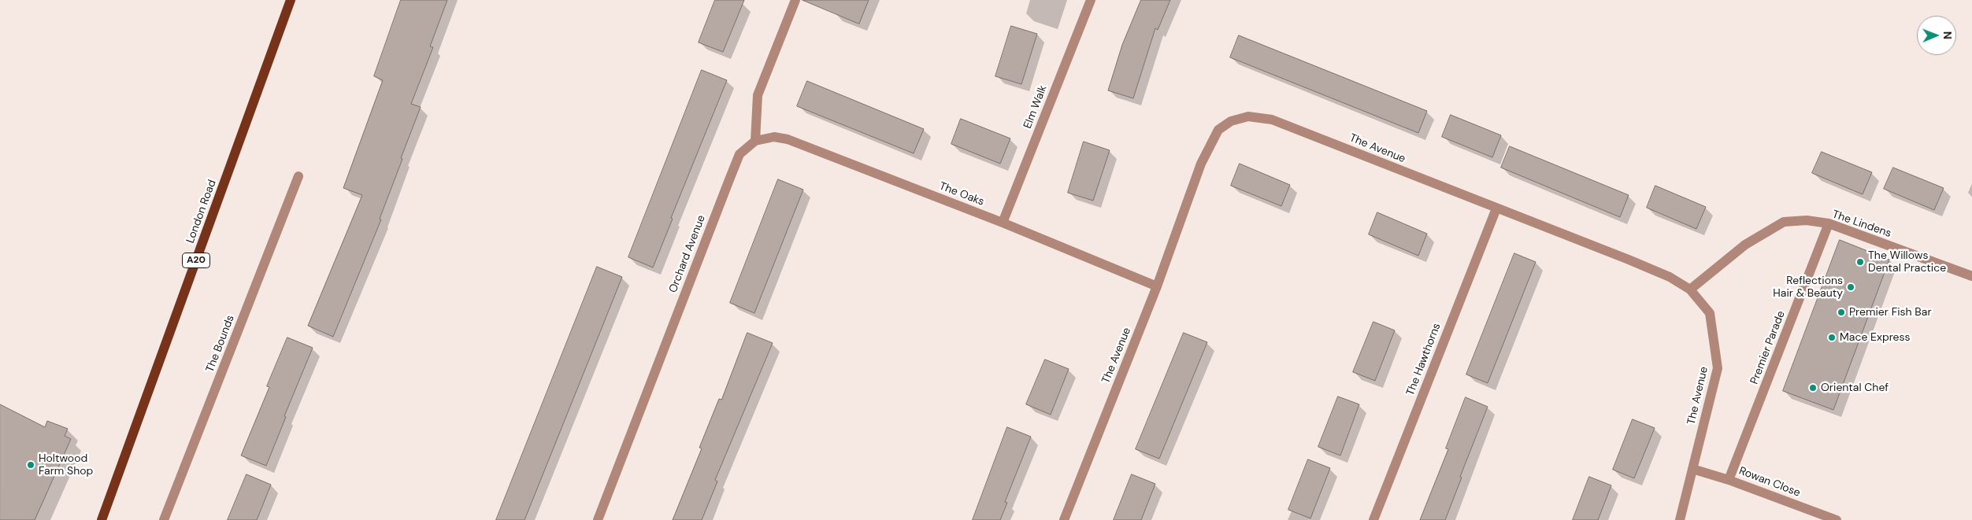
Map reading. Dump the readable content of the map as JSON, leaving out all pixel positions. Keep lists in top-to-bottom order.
{
  "streets": {
    "main road": ["London Road", "A20"],
    "street": [
      "Elm Walk",
      "The Avenue",
      "The Oaks",
      "The Lindens",
      "Orchard Avenue",
      "The Bounds",
      "Premier Parade",
      "The Hawthorns",
      "Rowan Close"
    ]
  },
  "crossings": [
    ["Elm Walk", "The Oaks"],
    ["The Avenue", "The Oaks"],
    ["The Avenue", "The Lindens"],
    ["The Avenue", "The Hawthorns"],
    ["The Avenue", "Rowan Close"],
    ["The Oaks", "Orchard Avenue"],
    ["The Lindens", "Premier Parade"],
    ["Premier Parade", "Rowan Close"]
  ],
  "places": [
    "The Willows Dental Practice",
    "Reflections Hair & Beauty",
    "Premier Fish Bar",
    "Mace Express",
    "Oriental Chef",
    "Holtwood Farm Shop"
  ],
  "north": "right"
}
